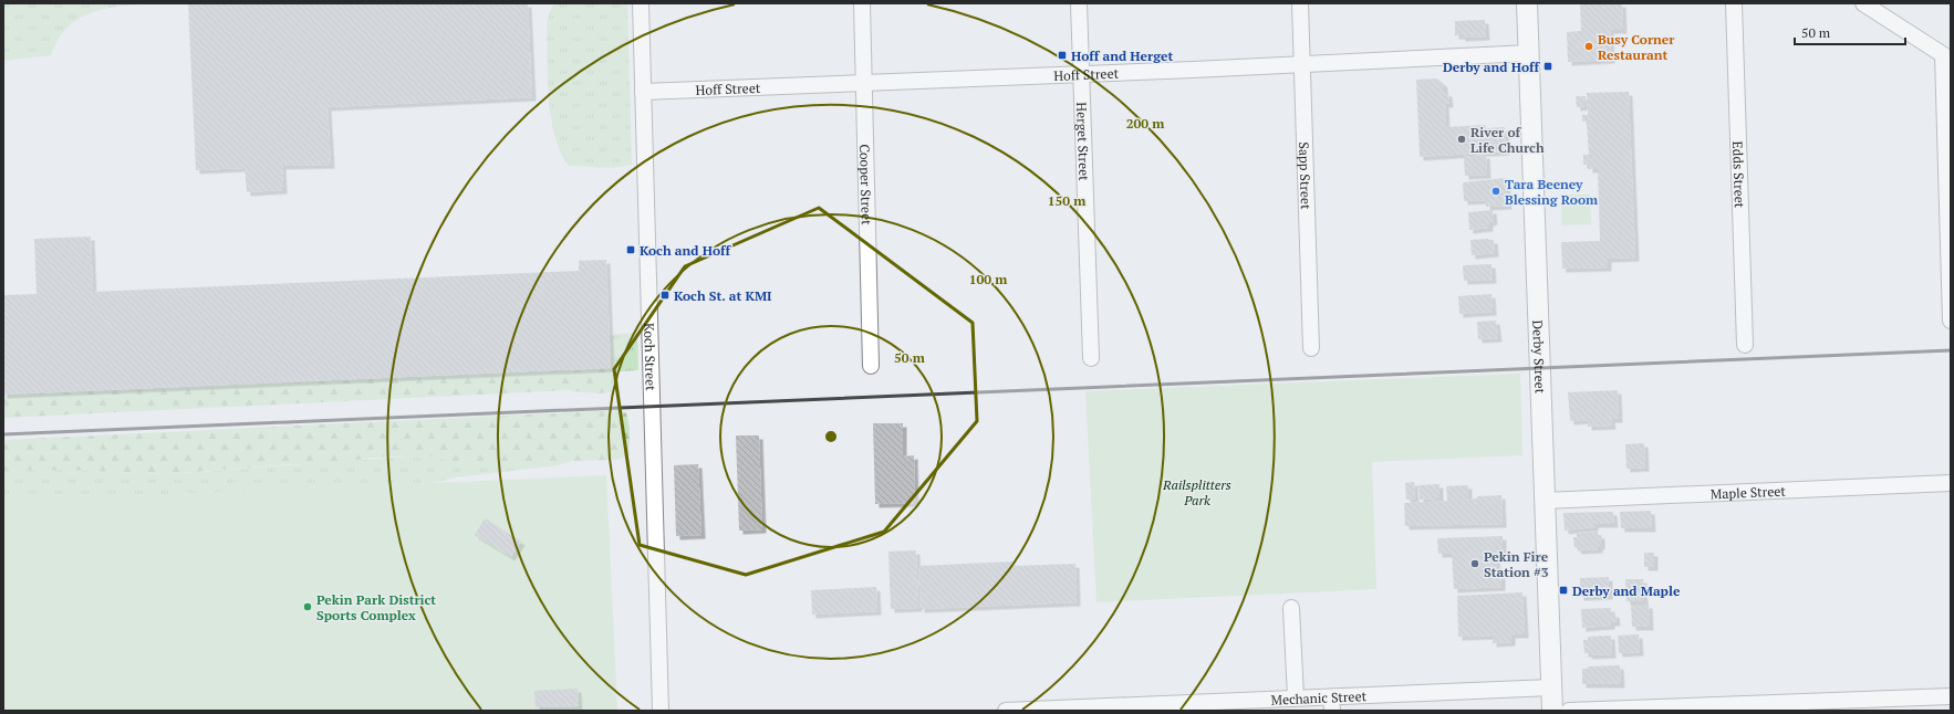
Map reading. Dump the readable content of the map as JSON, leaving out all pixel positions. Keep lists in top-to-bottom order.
{
  "streets": {
    "main road": ["Derby Street"],
    "street": [
      "Hoff Street",
      "Herget Street",
      "Edds Street",
      "Sapp Street",
      "Cooper Street",
      "Koch Street",
      "Maple Street",
      "Mechanic Street"
    ]
  },
  "crossings": [
    ["Hoff Street", "Herget Street"],
    ["Hoff Street", "Sapp Street"],
    ["Hoff Street", "Cooper Street"],
    ["Hoff Street", "Koch Street"],
    ["Hoff Street", "Derby Street"],
    ["Derby Street", "Maple Street"],
    ["Derby Street", "Mechanic Street"]
  ],
  "parks": ["Railsplitters Park"],
  "places": {
    "other": [
      "Busy Corner Restaurant",
      "River of Life Church",
      "Tara Beeney Blessing Room",
      "Pekin Fire Station #3",
      "Pekin Park District Sports Complex"
    ],
    "transit": [
      "Hoff and Herget",
      "Derby and Hoff",
      "Koch and Hoff",
      "Koch St. at KMI",
      "Derby and Maple"
    ]
  },
  "scale_bar": "50 m",
  "rings": [
    "200 m",
    "150 m",
    "100 m",
    "50 m"
  ]
}
